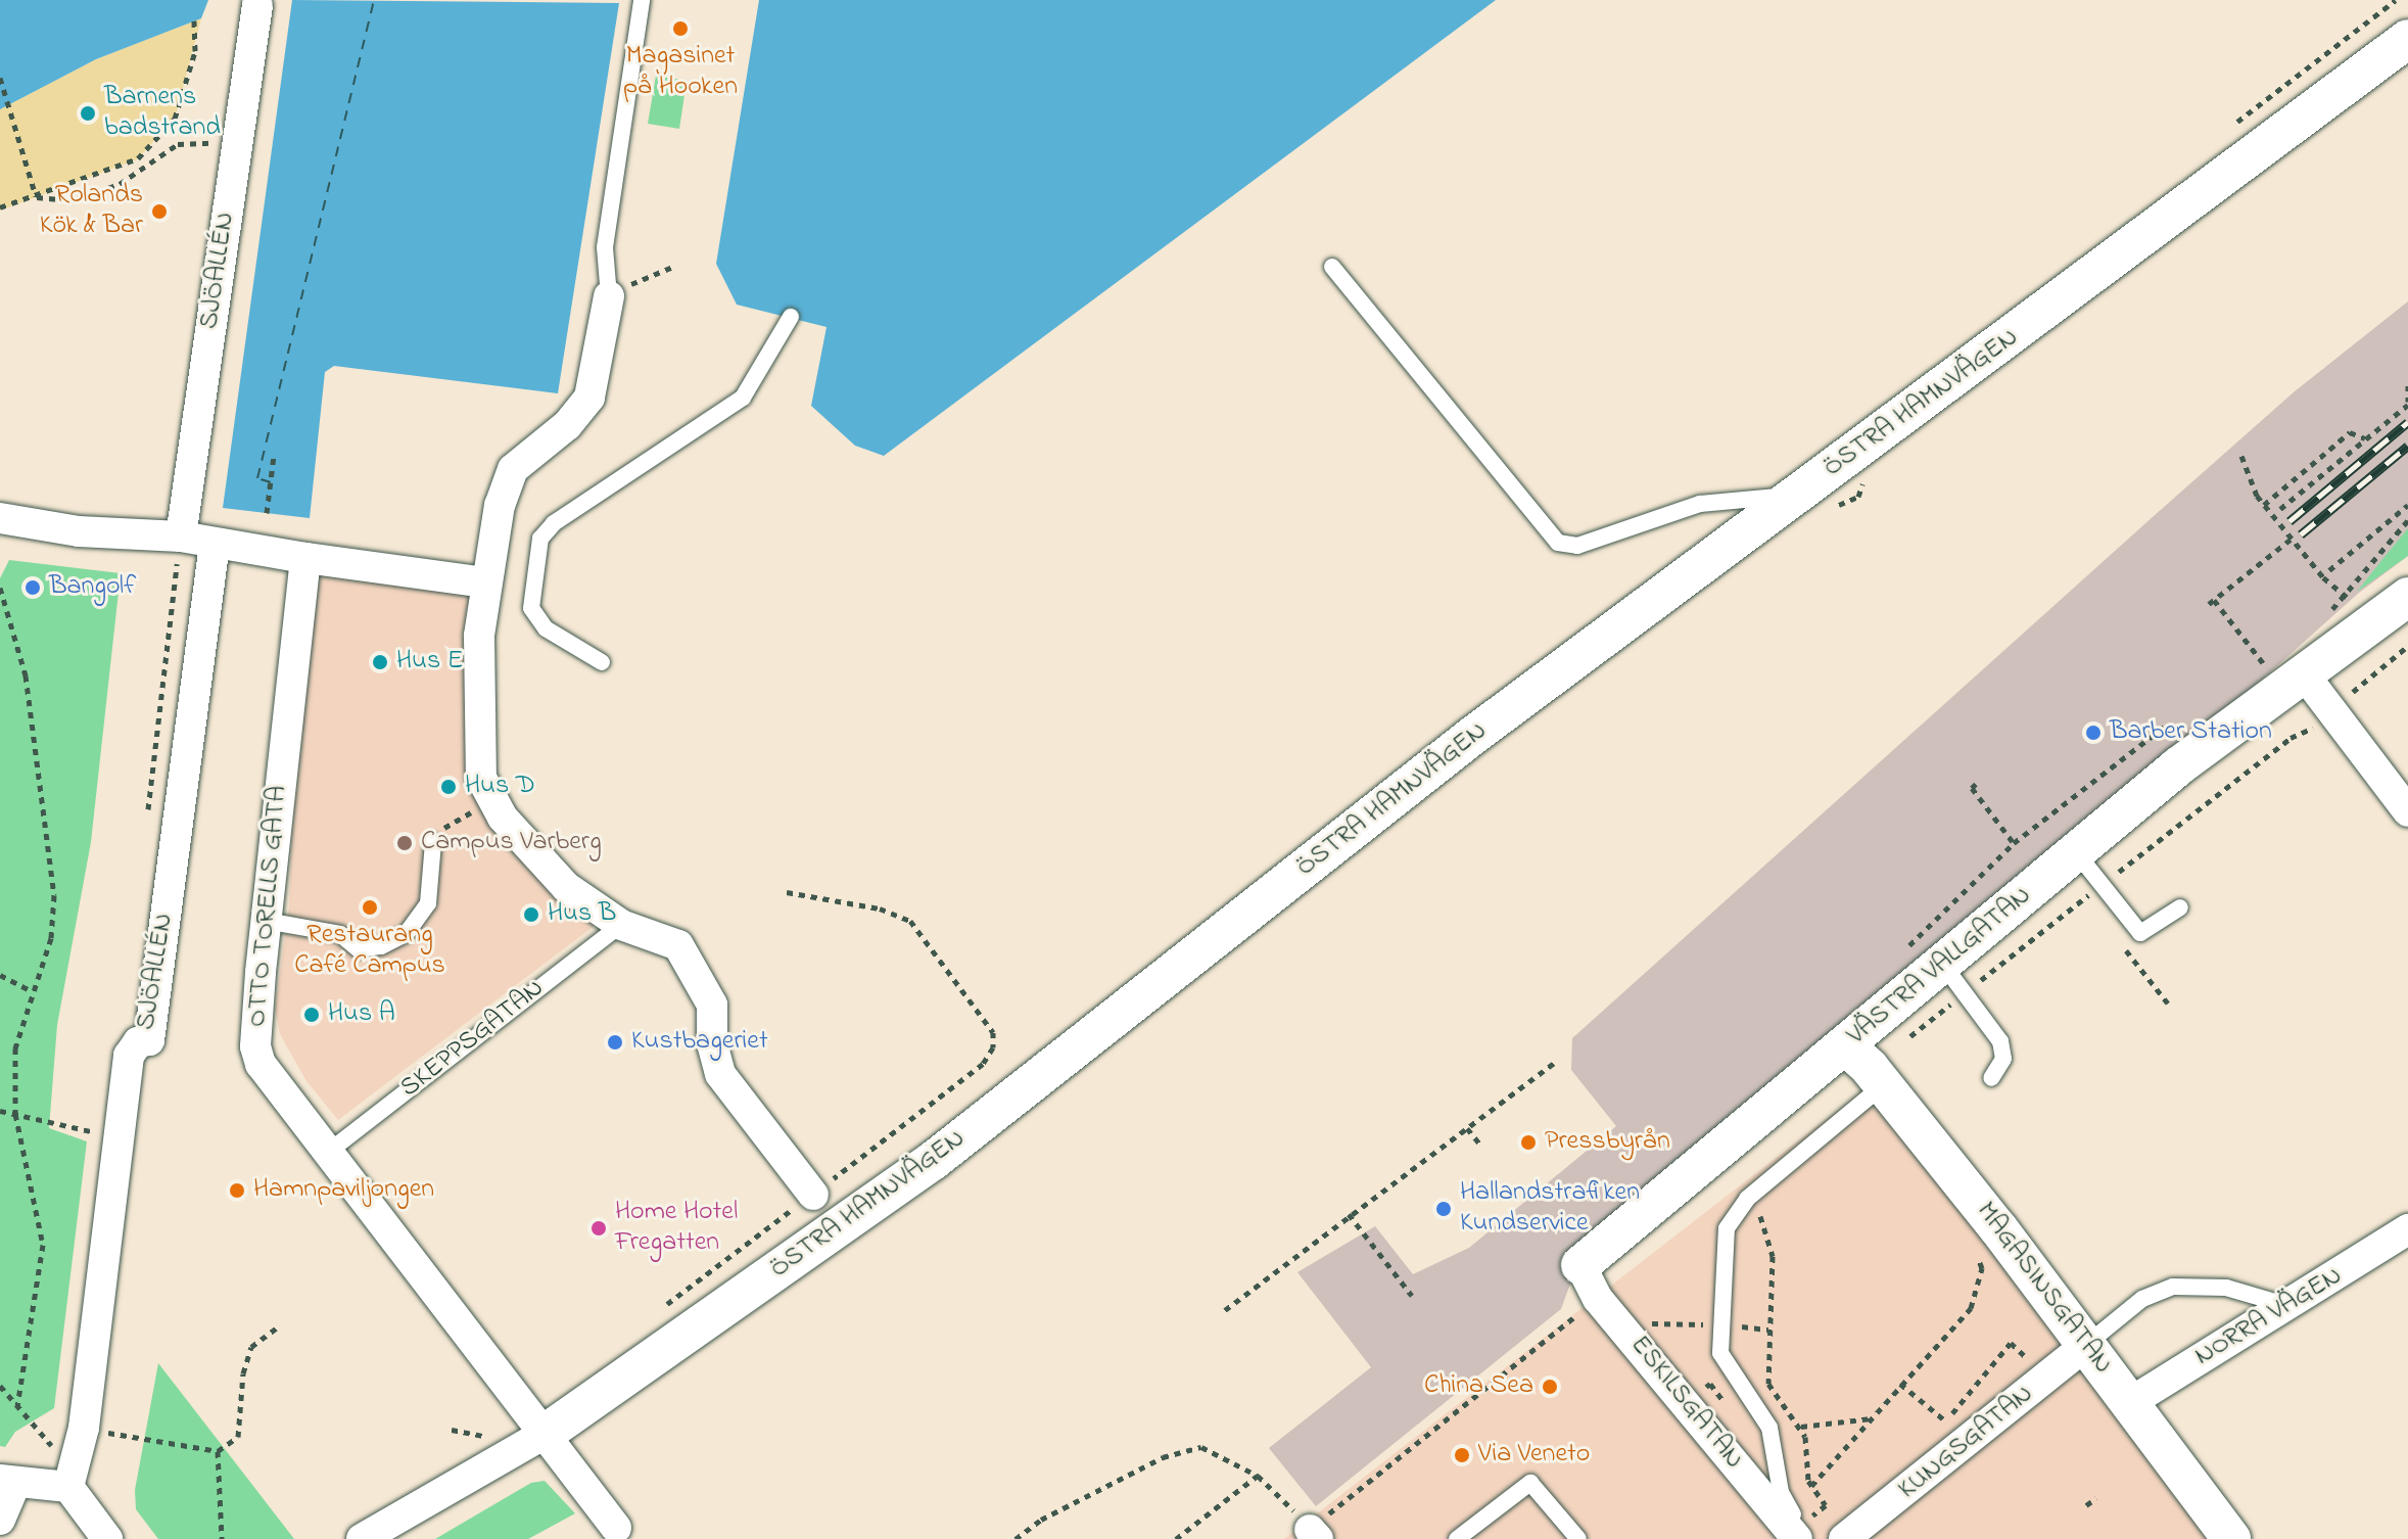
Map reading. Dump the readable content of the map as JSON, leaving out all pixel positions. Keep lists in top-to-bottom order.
{
  "streets": {
    "street": [
      "SJÖALLÉN",
      "ÖSTRA HAMNVÄGEN",
      "OTTO TORELLS GATA",
      "VÄSTRA VALLGATAN",
      "MAGASINSGATAN",
      "NORRA VÄGEN",
      "ESKILSGATAN",
      "KUNGSGATAN"
    ],
    "lane": ["SKEPPSGATAN"]
  },
  "crossings": [
    ["ÖSTRA HAMNVÄGEN", "OTTO TORELLS GATA"],
    ["OTTO TORELLS GATA", "SKEPPSGATAN"],
    ["VÄSTRA VALLGATAN", "MAGASINSGATAN"],
    ["VÄSTRA VALLGATAN", "ESKILSGATAN"],
    ["MAGASINSGATAN", "NORRA VÄGEN"],
    ["MAGASINSGATAN", "KUNGSGATAN"]
  ],
  "places": [
    "Magasinet på Hooken",
    "Barnens badstrand",
    "Rolands Kök & Bar",
    "Bangolf",
    "Hus E",
    "Barber Station",
    "Hus D",
    "Campus Varberg",
    "Restaurang Café Campus",
    "Hus B",
    "Hus A",
    "Kustbageriet",
    "Pressbyrån",
    "Hamnpaviljongen",
    "Hallandstrafiken Kundservice",
    "Home Hotel Fregatten",
    "China Sea",
    "Via Veneto"
  ]
}
